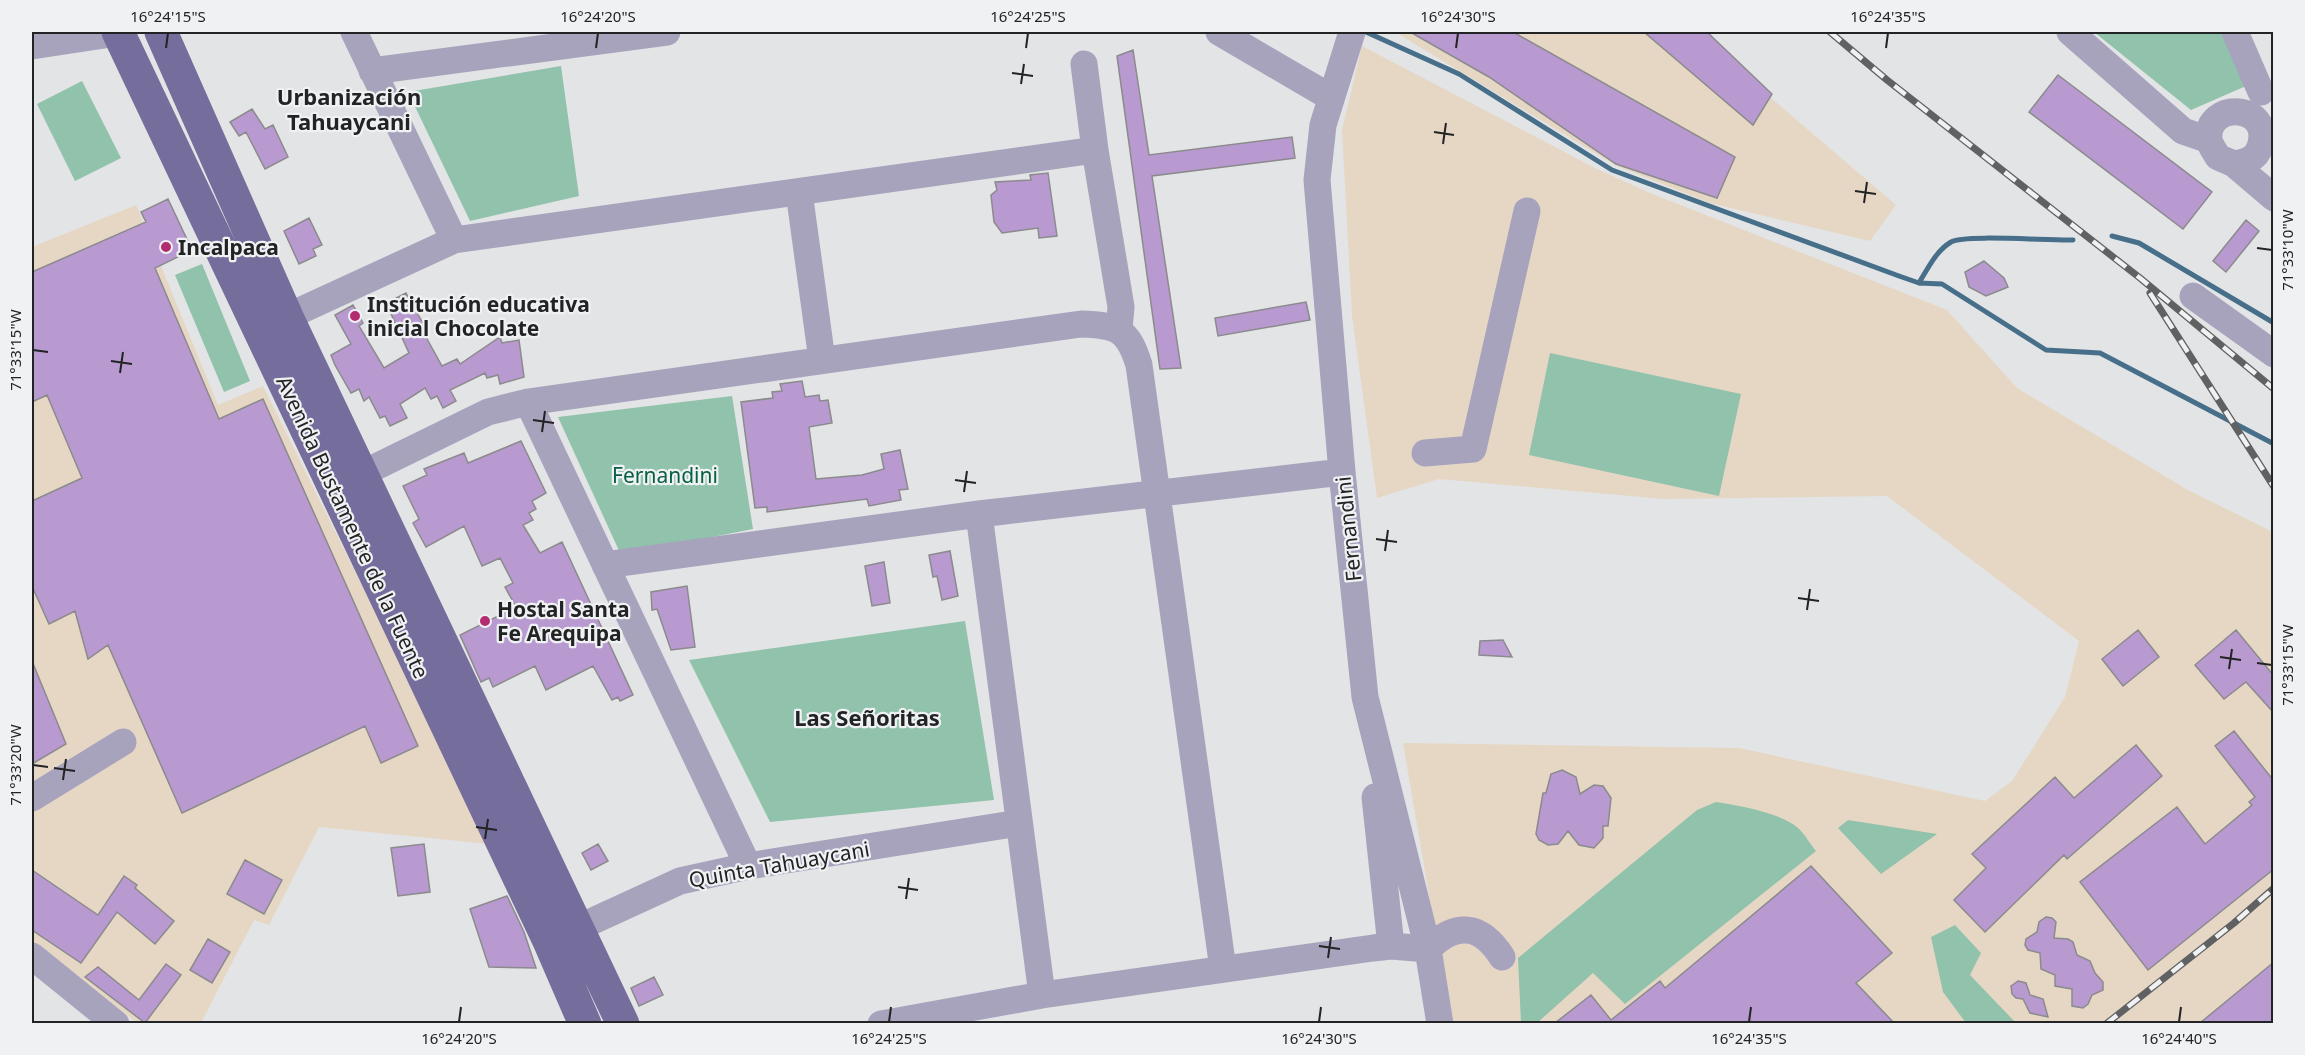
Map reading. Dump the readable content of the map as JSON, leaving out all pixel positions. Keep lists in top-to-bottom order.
{
  "streets": {
    "main road": ["Avenida Bustamente de la Fuente"],
    "street": ["Fernandini", "Quinta Tahuaycani"]
  },
  "crossings": [
    ["Avenida Bustamente de la Fuente", "Quinta Tahuaycani"]
  ],
  "districts": ["Urbanización Tahuaycani", "Las Señoritas"],
  "parks": ["Fernandini"],
  "places": ["Incalpaca", "Institución educativa inicial Chocolate", "Hostal Santa Fe Arequipa"],
  "coordinates": [
    "16°24'15\"S",
    "16°24'20\"S",
    "16°24'25\"S",
    "16°24'30\"S",
    "16°24'35\"S",
    "71°33'10\"W",
    "71°33'15\"W",
    "71°33'20\"W",
    "16°24'40\"S"
  ]
}
